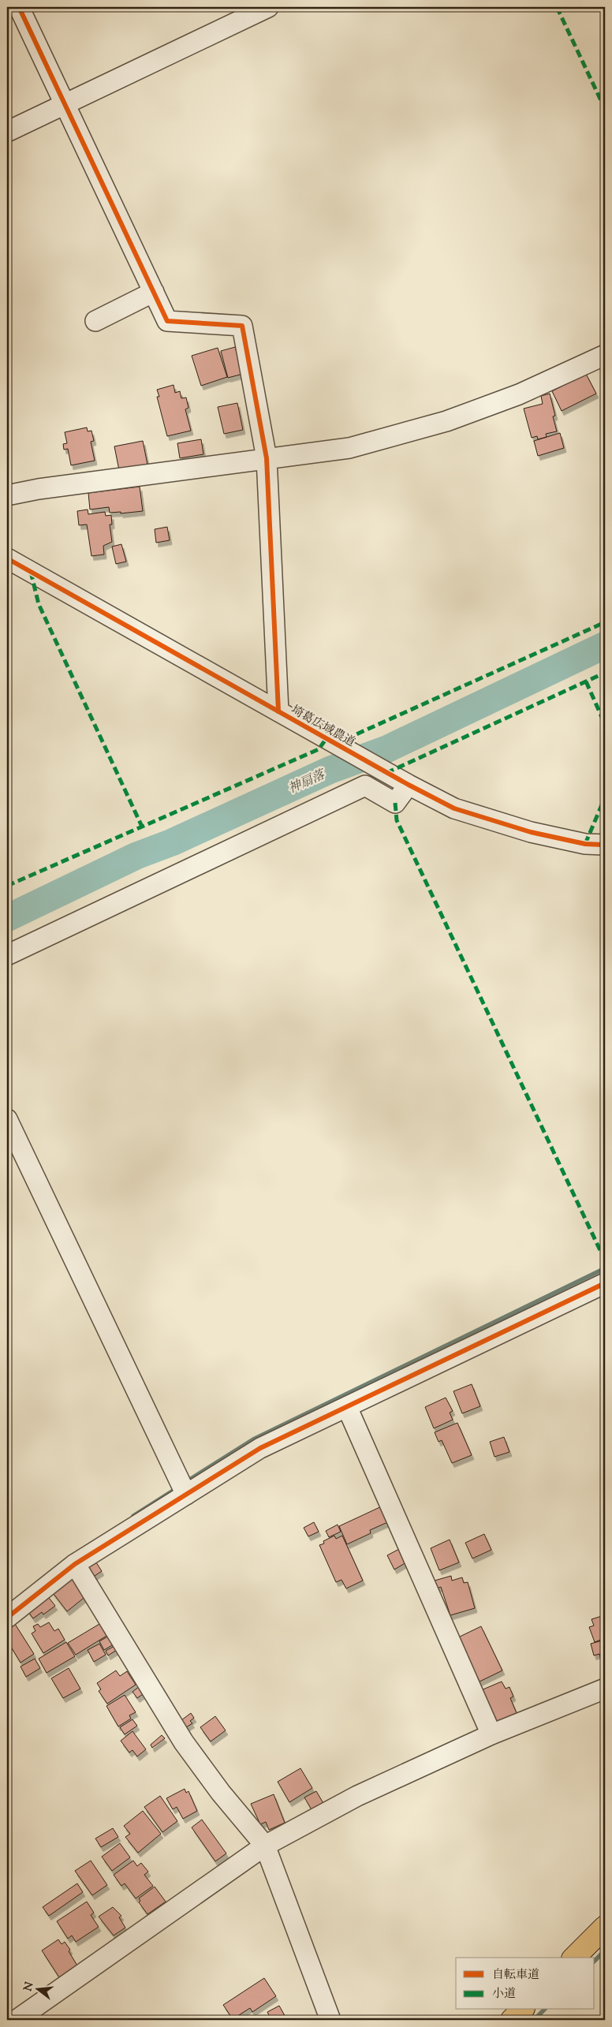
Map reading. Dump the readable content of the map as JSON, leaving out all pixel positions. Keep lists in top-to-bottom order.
{
  "streets": {
    "street": ["埼葛広域農道"]
  },
  "water": ["神扇落"],
  "legend": ["自転車道", "小道"],
  "north": "left"
}
